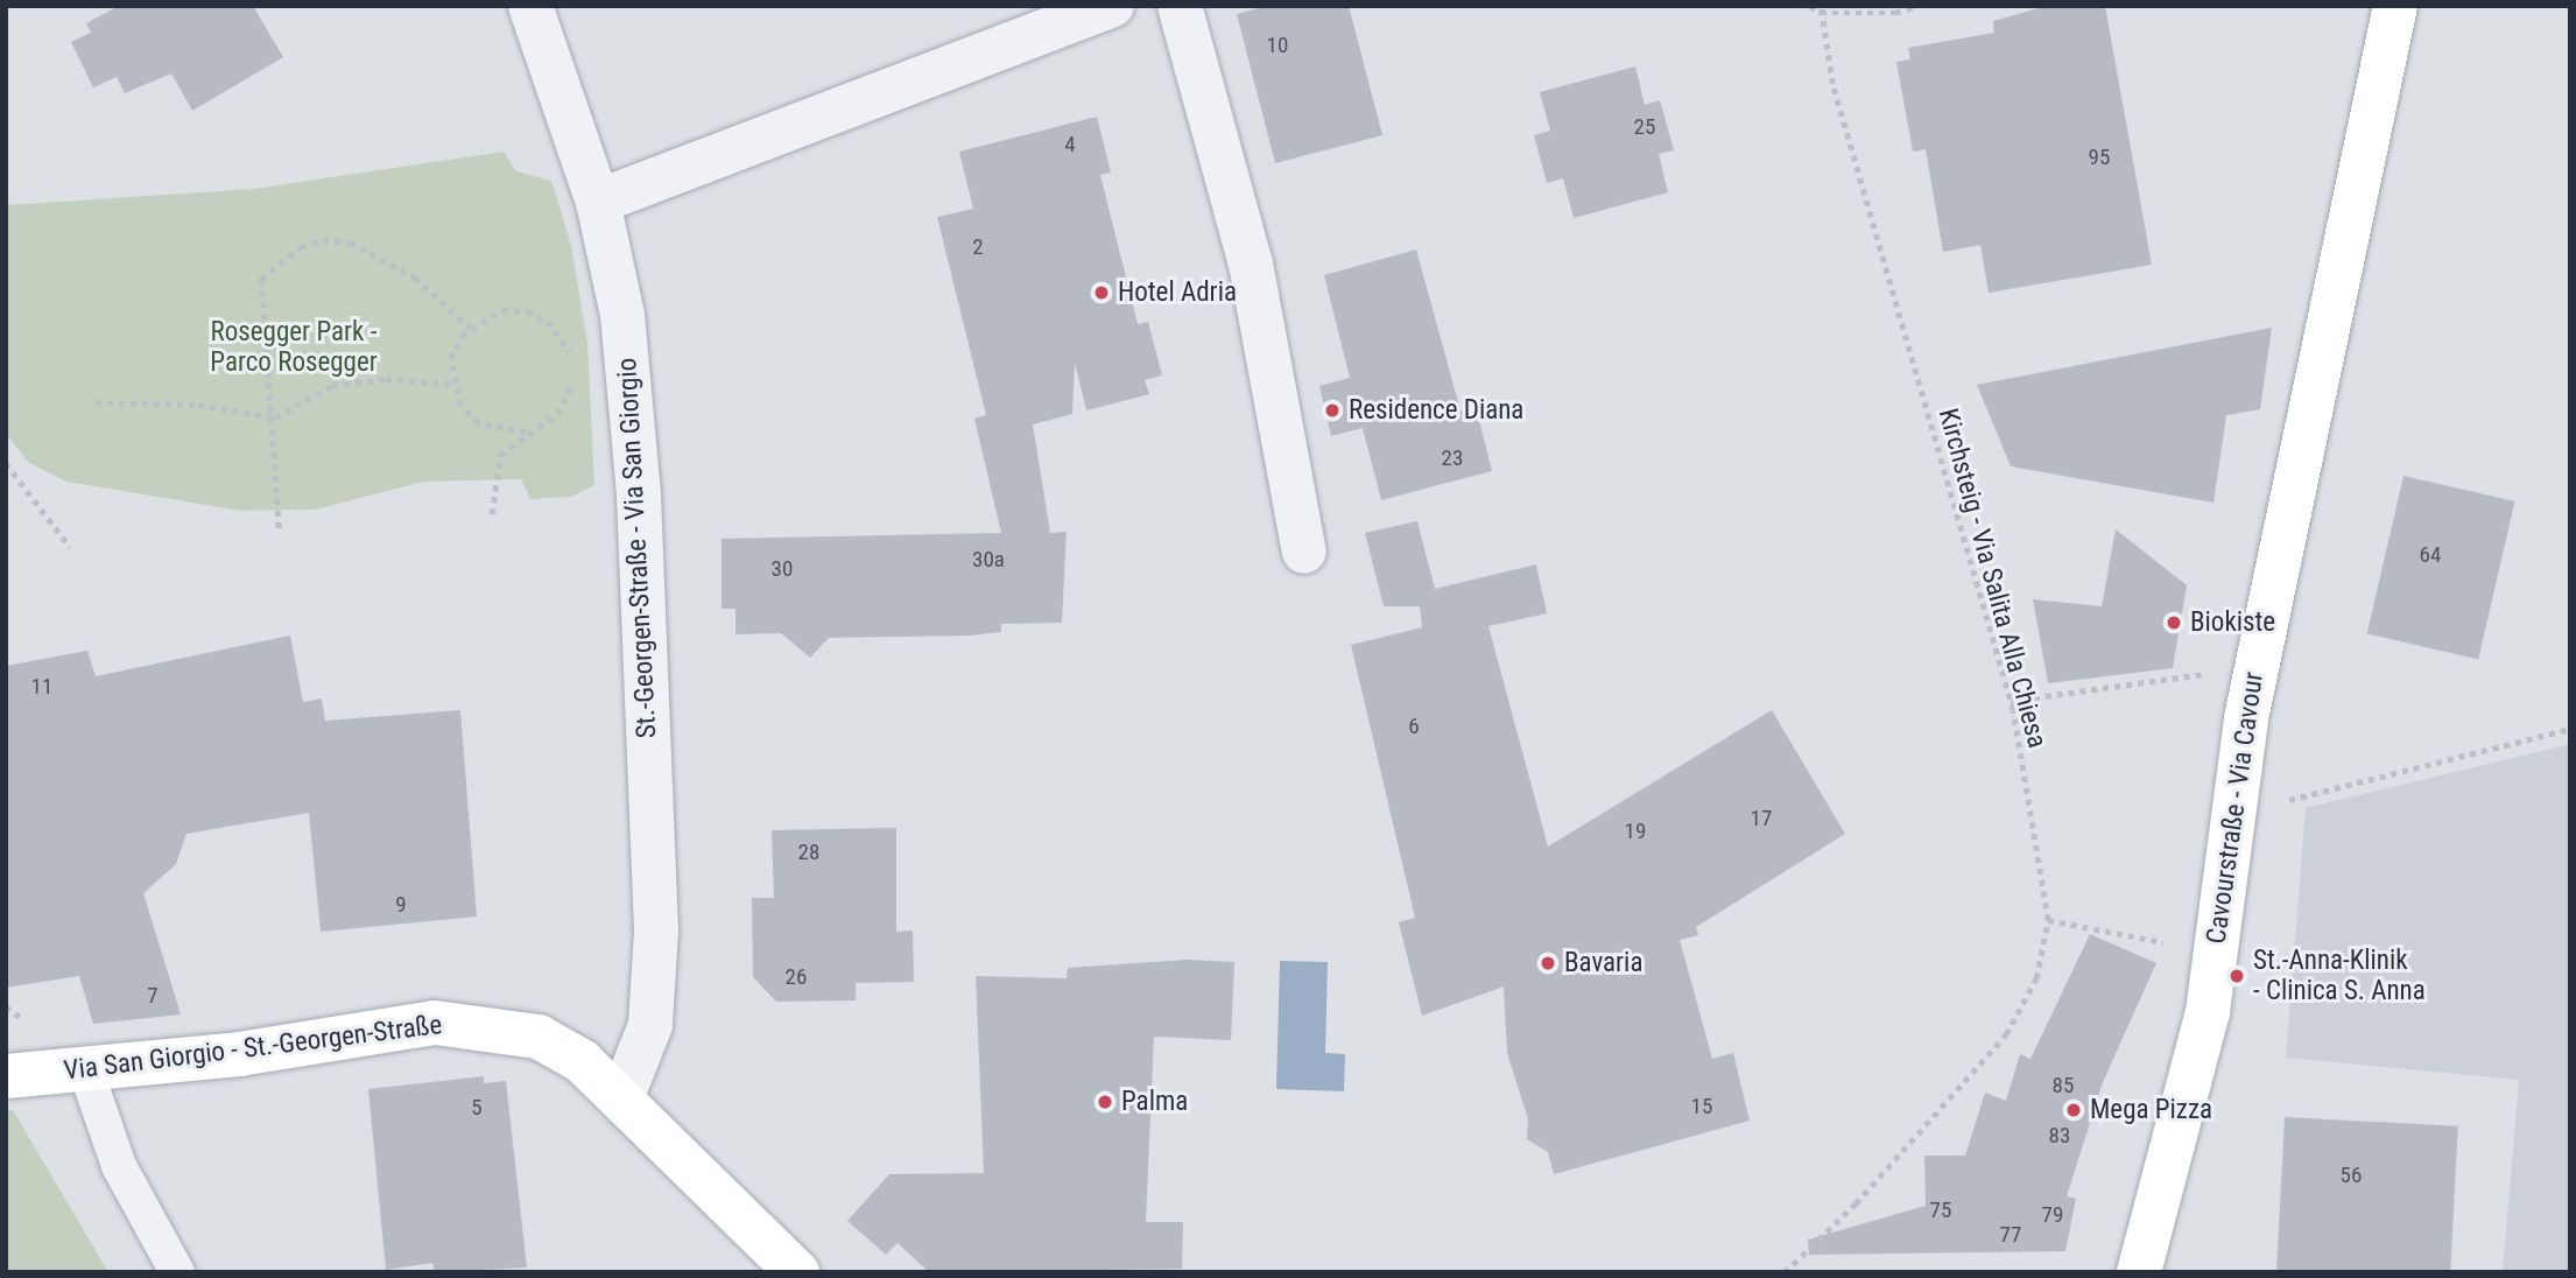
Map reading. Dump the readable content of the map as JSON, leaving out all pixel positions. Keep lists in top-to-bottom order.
{
  "streets": {
    "street": ["St.-Georgen-Straße - Via San Giorgio", "Cavourstraße - Via Cavour", "Via San Giorgio - St.-Georgen-Straße"],
    "path": ["Kirchsteig - Via Salita Alla Chiesa"]
  },
  "crossings": [
    ["St.-Georgen-Straße - Via San Giorgio", "Via San Giorgio - St.-Georgen-Straße"]
  ],
  "parks": ["Rosegger Park - Parco Rosegger"],
  "places": [
    "Hotel Adria",
    "Residence Diana",
    "Biokiste",
    "Bavaria",
    "St.-Anna-Klinik - Clinica S. Anna",
    "Palma",
    "Mega Pizza"
  ],
  "house_numbers": [
    "10",
    "25",
    "4",
    "95",
    "2",
    "23",
    "64",
    "30a",
    "30",
    "11",
    "6",
    "17",
    "19",
    "28",
    "9",
    "26",
    "7",
    "85",
    "15",
    "5",
    "83",
    "56",
    "75",
    "79",
    "77"
  ]
}
